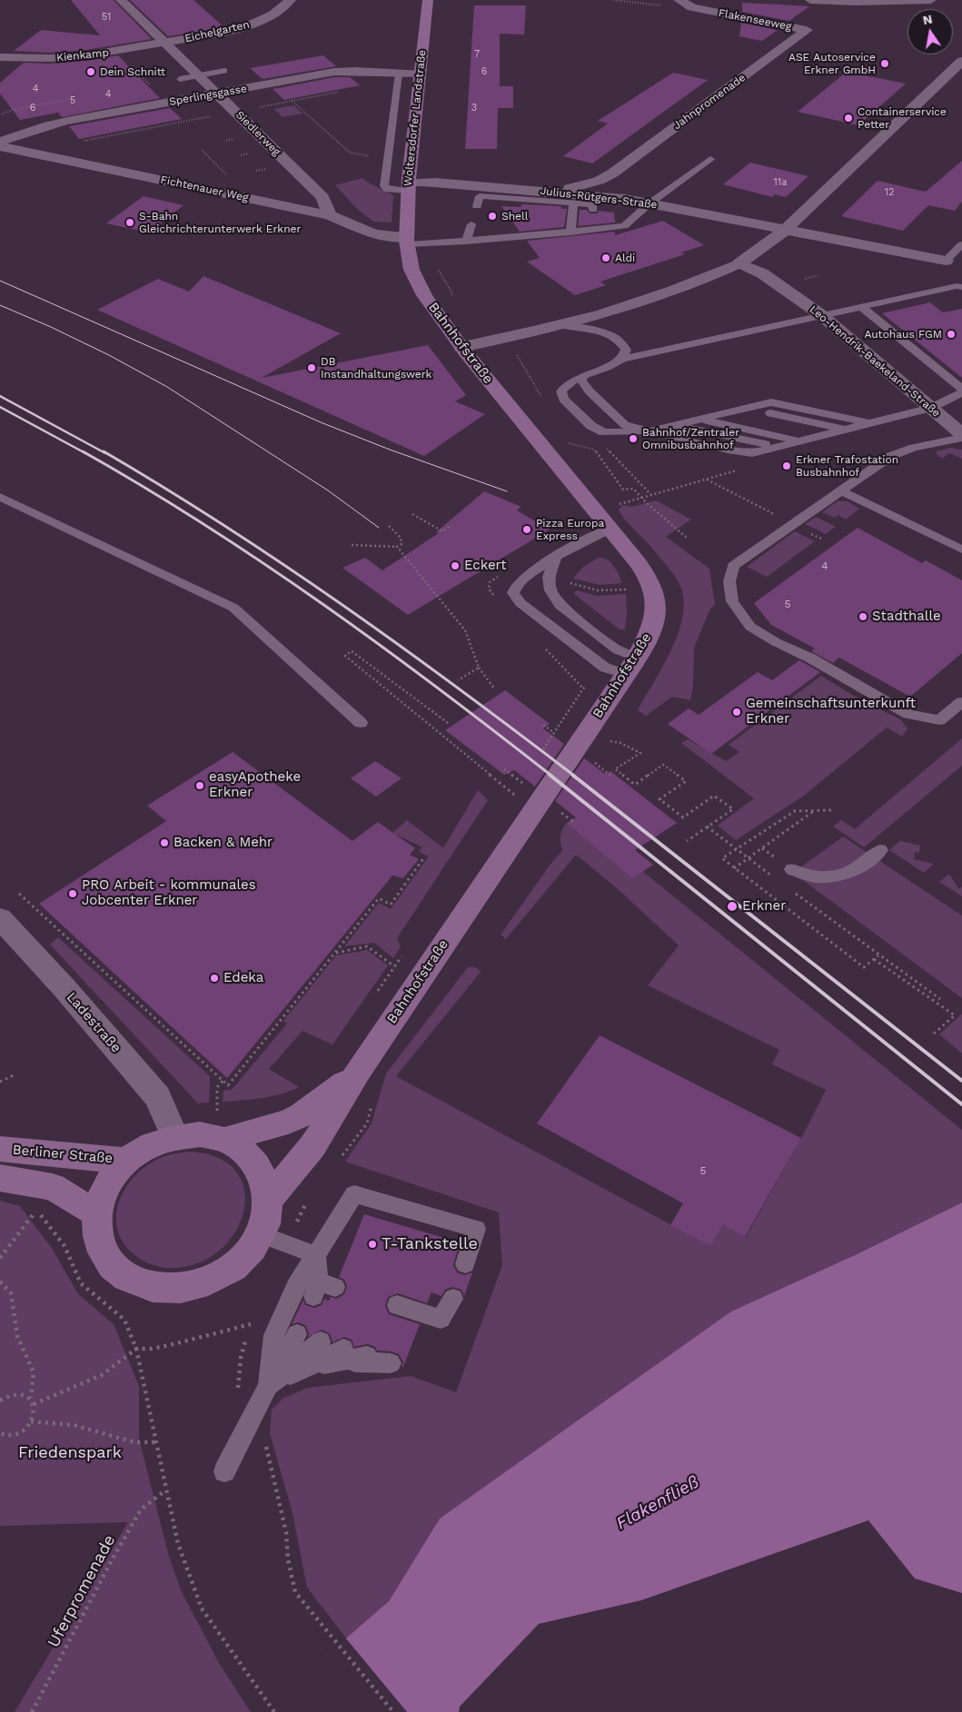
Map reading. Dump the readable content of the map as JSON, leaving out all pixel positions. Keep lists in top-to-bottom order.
{
  "streets": {
    "main road": ["Woltersdorfer Landstraße", "Bahnhofstraße", "Berliner Straße"],
    "street": [
      "Flakenseeweg",
      "Eichelgarten",
      "Kienkamp",
      "Sperlingsgasse",
      "Jahnpromenade",
      "Siedlerweg",
      "Fichtenauer Weg",
      "Julius-Rütgers-Straße",
      "Leo-Hendrik-Baekeland-Straße",
      "Ladestraße"
    ],
    "path": ["Uferpromenade"]
  },
  "crossings": [
    ["Flakenseeweg", "Jahnpromenade"],
    ["Eichelgarten", "Kienkamp"],
    ["Eichelgarten", "Siedlerweg"],
    ["Kienkamp", "Siedlerweg"],
    ["Sperlingsgasse", "Woltersdorfer Landstraße"],
    ["Sperlingsgasse", "Siedlerweg"],
    ["Jahnpromenade", "Julius-Rütgers-Straße"],
    ["Woltersdorfer Landstraße", "Fichtenauer Weg"],
    ["Woltersdorfer Landstraße", "Julius-Rütgers-Straße"],
    ["Woltersdorfer Landstraße", "Bahnhofstraße"],
    ["Siedlerweg", "Fichtenauer Weg"],
    ["Fichtenauer Weg", "Bahnhofstraße"]
  ],
  "water": ["Flakenfließ"],
  "parks": ["Friedenspark"],
  "places": [
    "ASE Autoservice Erkner GmbH",
    "Dein Schnitt",
    "Containerservice Petter",
    "Shell",
    "S-Bahn Gleichrichterunterwerk Erkner",
    "Aldi",
    "Autohaus FGM",
    "DB Instandhaltungswerk",
    "Bahnhof/Zentraler Omnibusbahnhof",
    "Erkner Trafostation Busbahnhof",
    "Pizza Europa Express",
    "Eckert",
    "Stadthalle",
    "Gemeinschaftsunterkunft Erkner",
    "easyApotheke Erkner",
    "Backen & Mehr",
    "PRO Arbeit - kommunales Jobcenter Erkner",
    "Erkner",
    "Edeka",
    "T-Tankstelle"
  ],
  "house_numbers": [
    "51",
    "7",
    "6",
    "4",
    "4",
    "5",
    "6",
    "3",
    "11a",
    "12",
    "4",
    "5",
    "5"
  ],
  "north": "top"
}
